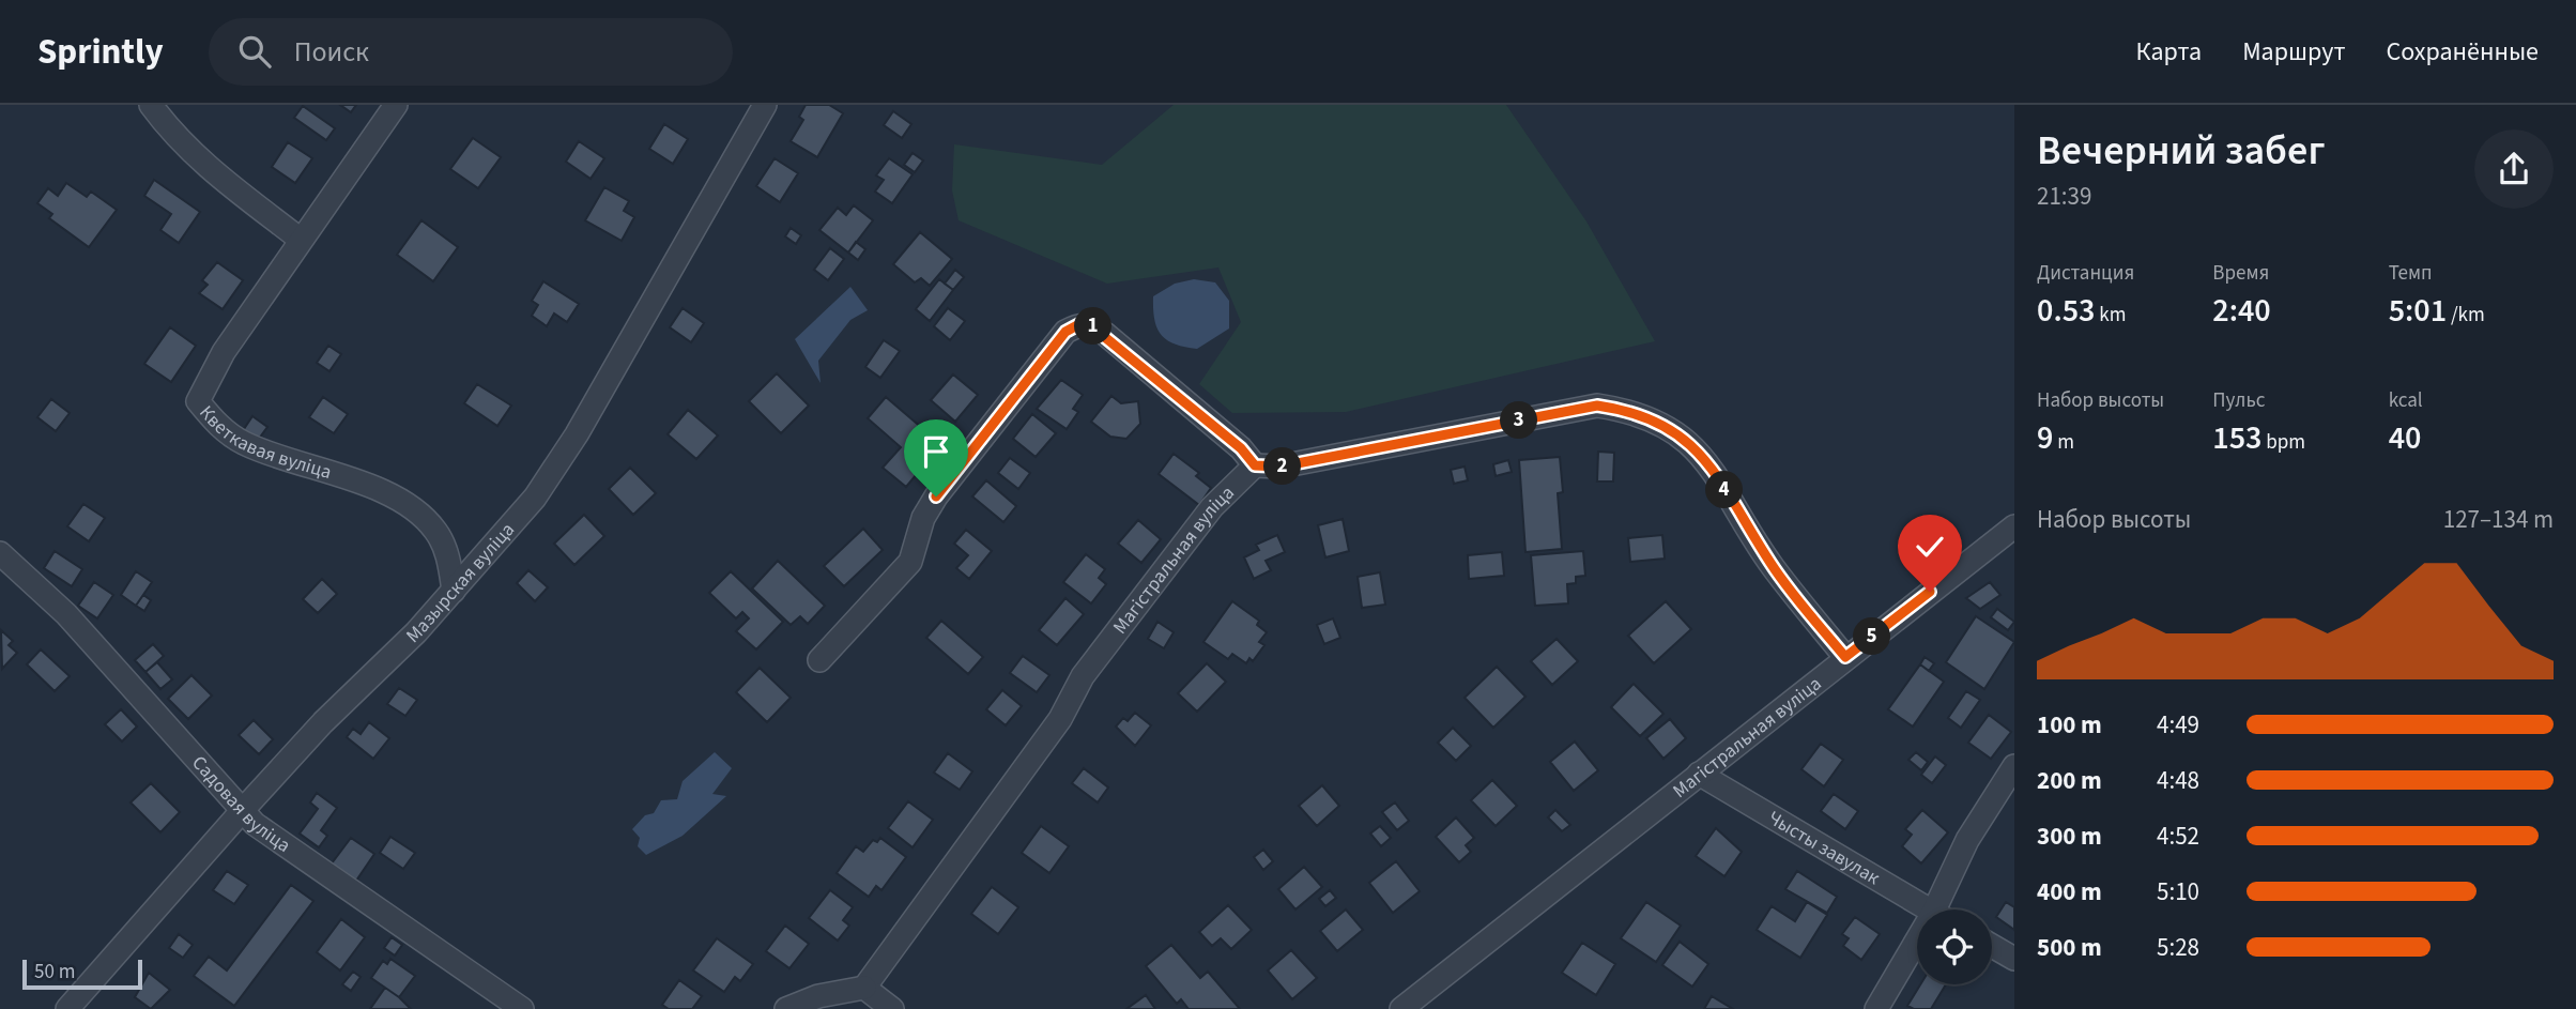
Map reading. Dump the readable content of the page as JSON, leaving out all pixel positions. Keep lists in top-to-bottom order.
{
  "streets": {
    "street": [
      "Кветкавая вуліца",
      "Магістральная вуліца",
      "Мазырская вуліца",
      "Садовая вуліца",
      "Чысты завулак"
    ]
  },
  "crossings": [
    ["Кветкавая вуліца", "Мазырская вуліца"],
    ["Магістральная вуліца", "Чысты завулак"],
    ["Мазырская вуліца", "Садовая вуліца"]
  ],
  "scale_bar": "50 m",
  "page": {
    "header": "Sprintly",
    "search": "Поиск",
    "nav": ["Карта", "Маршрут", "Сохранённые"],
    "heading": ["Вечерний забег", "21:39"],
    "stats": [
      ["Дистанция", "0.53 km"],
      ["Время", "2:40"],
      ["Темп", "5:01 /km"],
      ["Набор высоты", "9 m"],
      ["Пульс", "153 bpm"],
      ["kcal", "40"]
    ],
    "pins": [
      "1",
      "3",
      "2",
      "4",
      "5"
    ],
    "chart": ["Набор высоты", "127–134 m"],
    "list": [
      {
        "name": "100 m",
        "note": "4:49"
      },
      {
        "name": "200 m",
        "note": "4:48"
      },
      {
        "name": "300 m",
        "note": "4:52"
      },
      {
        "name": "400 m",
        "note": "5:10"
      },
      {
        "name": "500 m",
        "note": "5:28"
      }
    ],
    "scale": "50 m"
  }
}
